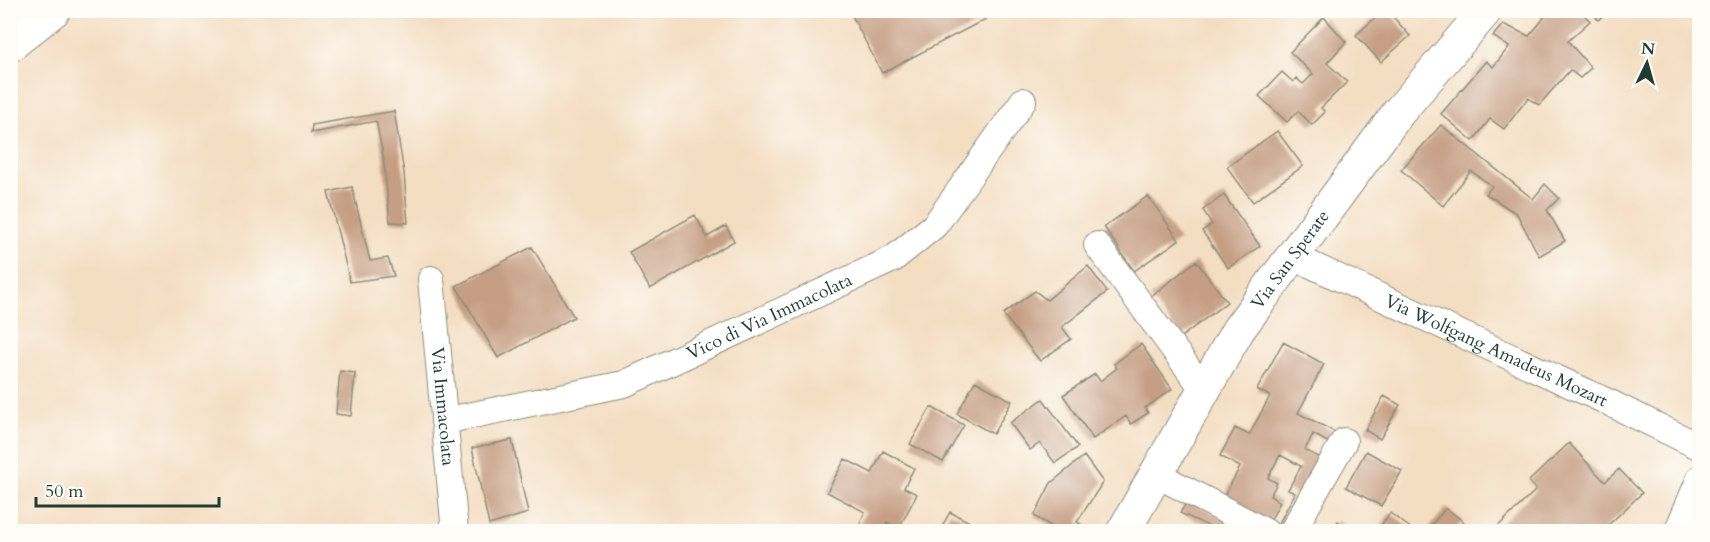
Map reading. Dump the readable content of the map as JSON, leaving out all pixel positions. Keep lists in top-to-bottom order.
{
  "streets": {
    "street": [
      "Via San Sperate",
      "Vico di Via Immacolata",
      "Via Wolfgang Amadeus Mozart",
      "Via Immacolata"
    ]
  },
  "crossings": [
    ["Via San Sperate", "Via Wolfgang Amadeus Mozart"],
    ["Vico di Via Immacolata", "Via Immacolata"]
  ],
  "scale_bar": "50 m",
  "north": "top"
}
